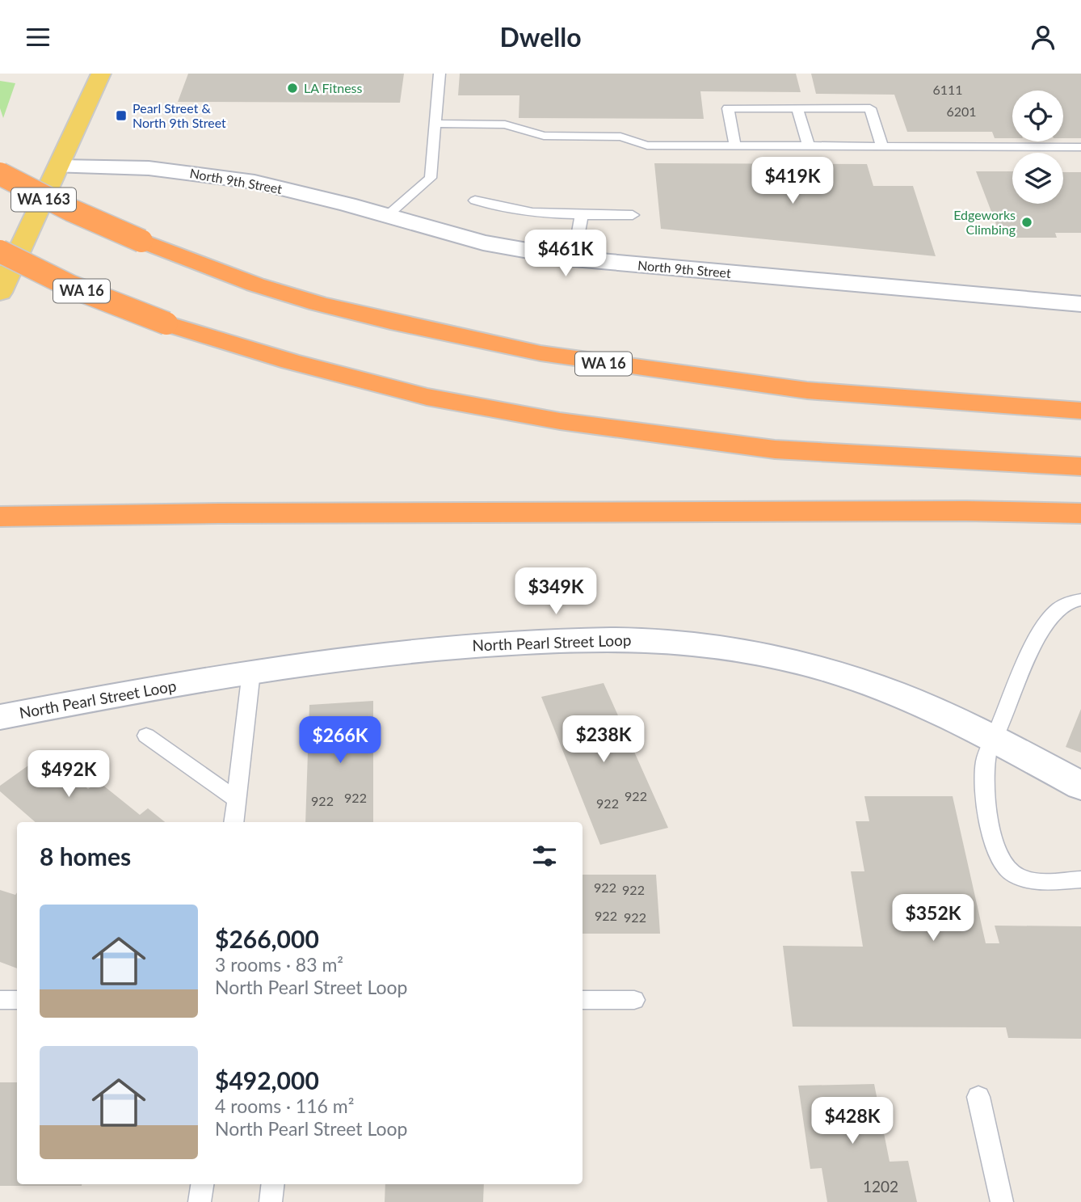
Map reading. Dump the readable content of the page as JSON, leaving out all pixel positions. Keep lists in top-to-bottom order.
{
  "streets": {
    "highway": ["WA 16"],
    "main road": ["WA 163"],
    "street": ["North 9th Street", "North Pearl Street Loop"]
  },
  "crossings": [
    ["North 9th Street", "WA 163"]
  ],
  "places": {
    "other": ["LA Fitness", "Edgeworks Climbing"],
    "transit": ["Pearl Street & North 9th Street"]
  },
  "house_numbers": [
    "6111",
    "6201",
    "922",
    "922",
    "922",
    "922",
    "922",
    "922",
    "922",
    "922",
    "1202"
  ],
  "page": {
    "header": "Dwello",
    "price": [
      "$419K",
      "$461K",
      "$349K",
      "$238K",
      "$266K",
      "$492K",
      "$352K",
      "$428K"
    ],
    "heading": "8 homes",
    "list": [
      {
        "name": "$266,000",
        "note": "3 rooms · 83 m² · North Pearl Street Loop"
      },
      {
        "name": "$492,000",
        "note": "4 rooms · 116 m² · North Pearl Street Loop"
      }
    ]
  }
}
